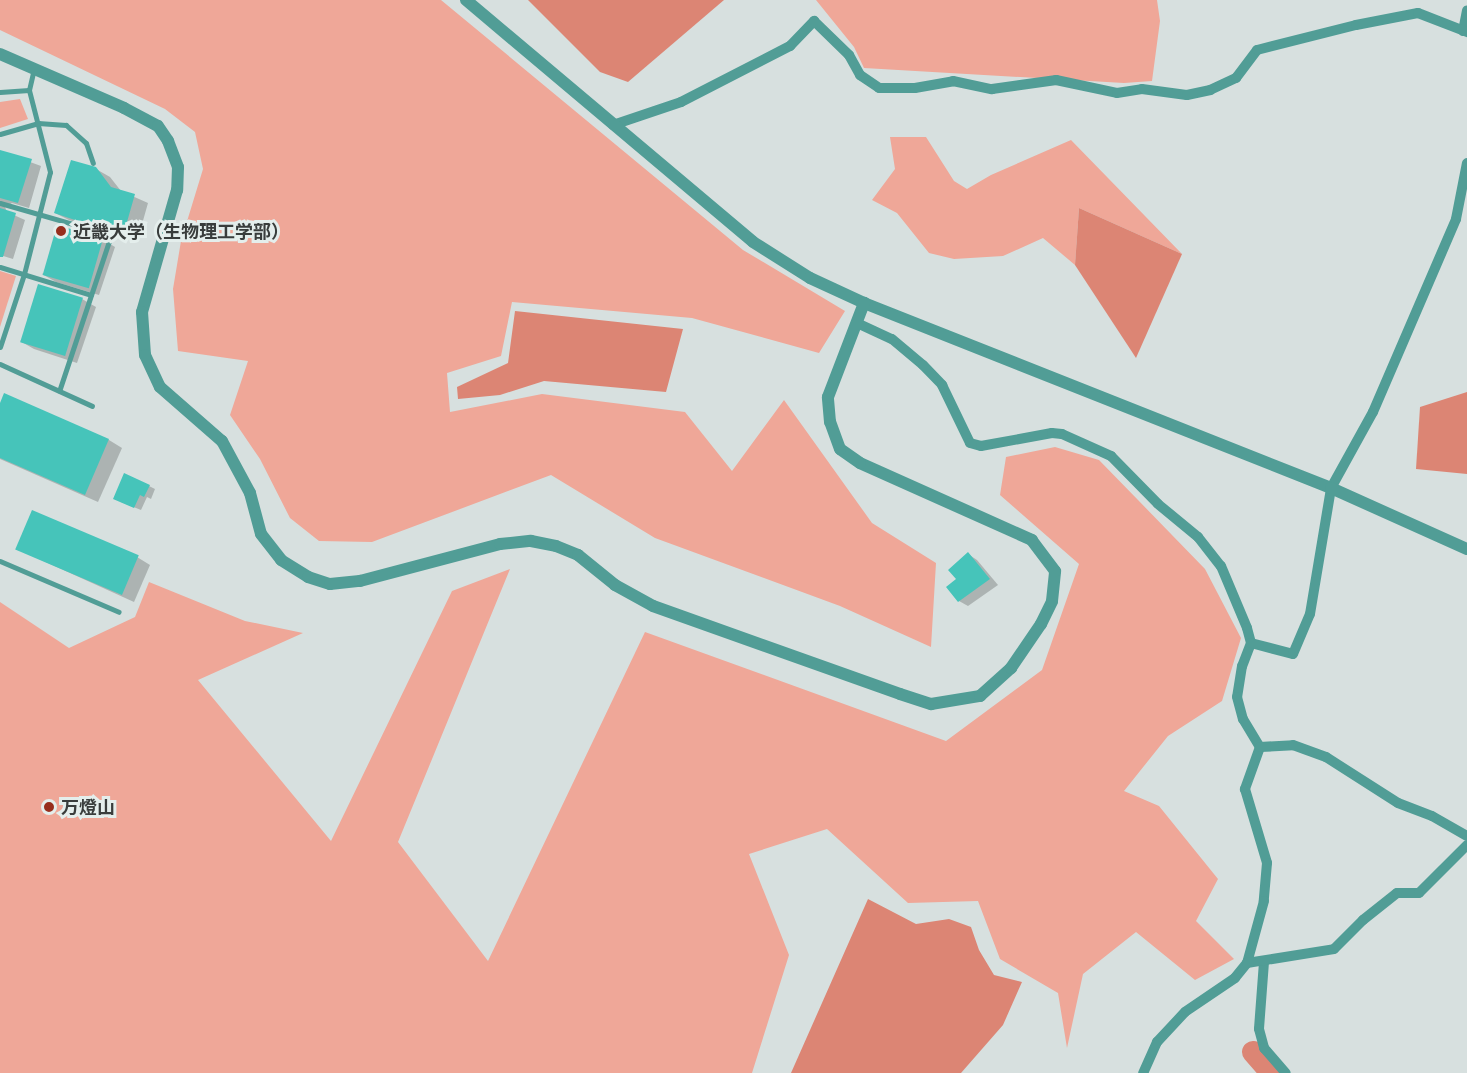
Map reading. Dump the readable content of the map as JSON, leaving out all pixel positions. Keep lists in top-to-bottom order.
{
  "places": ["近畿大学（生物理工学部）", "万燈山"]
}
